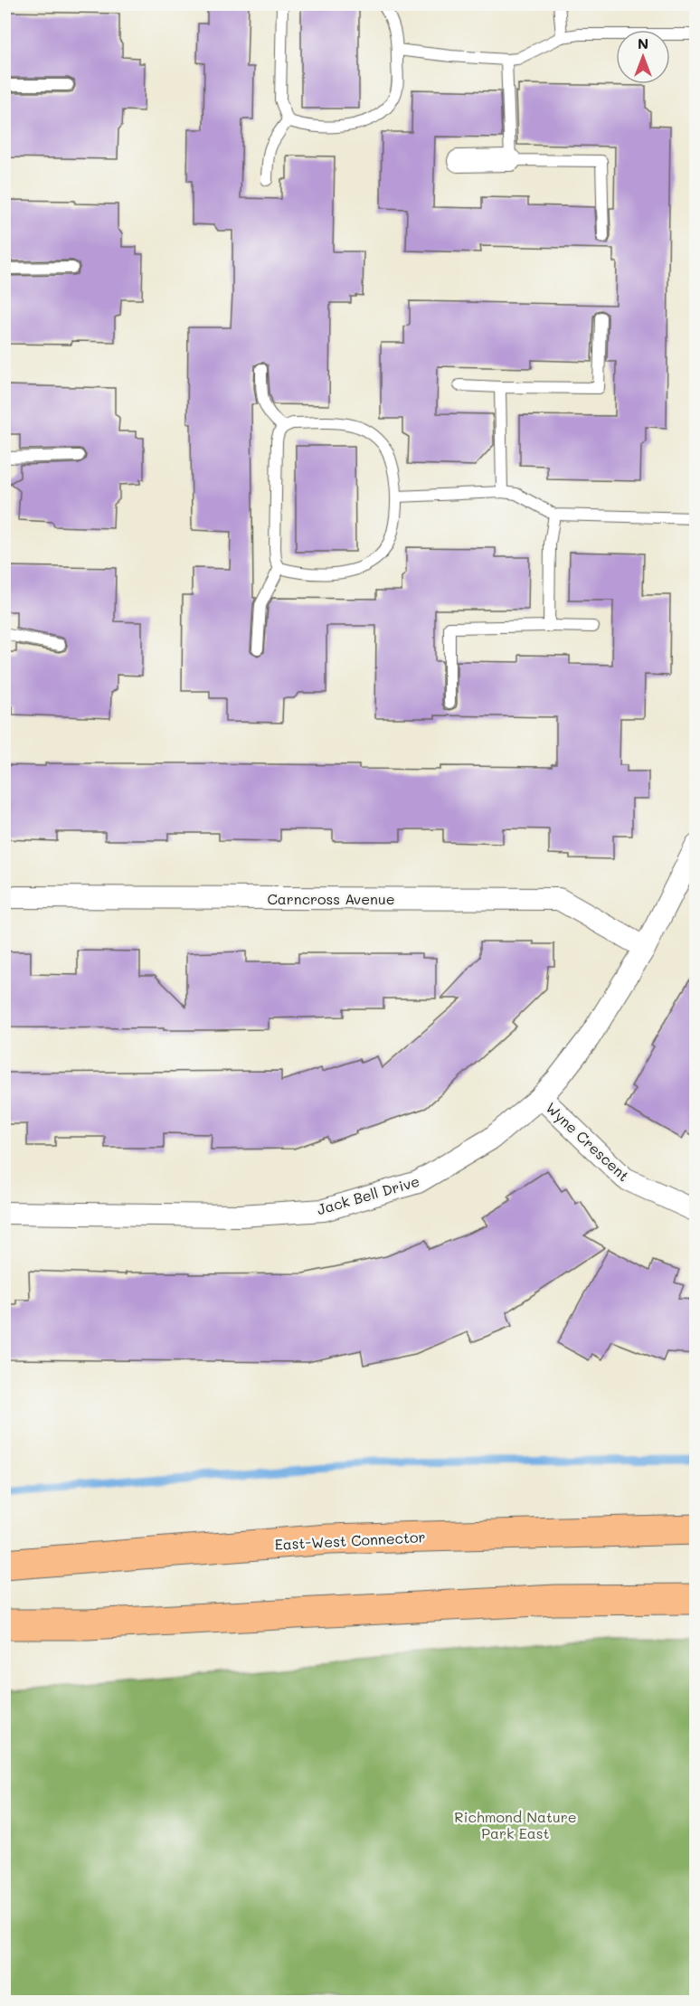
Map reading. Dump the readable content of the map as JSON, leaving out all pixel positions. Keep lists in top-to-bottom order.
{
  "streets": {
    "highway": ["East-West Connector"],
    "street": ["Carncross Avenue", "Wyne Crescent", "Jack Bell Drive"]
  },
  "crossings": [
    ["Carncross Avenue", "Jack Bell Drive"],
    ["Wyne Crescent", "Jack Bell Drive"]
  ],
  "parks": ["Richmond Nature Park East"],
  "north": "top"
}
